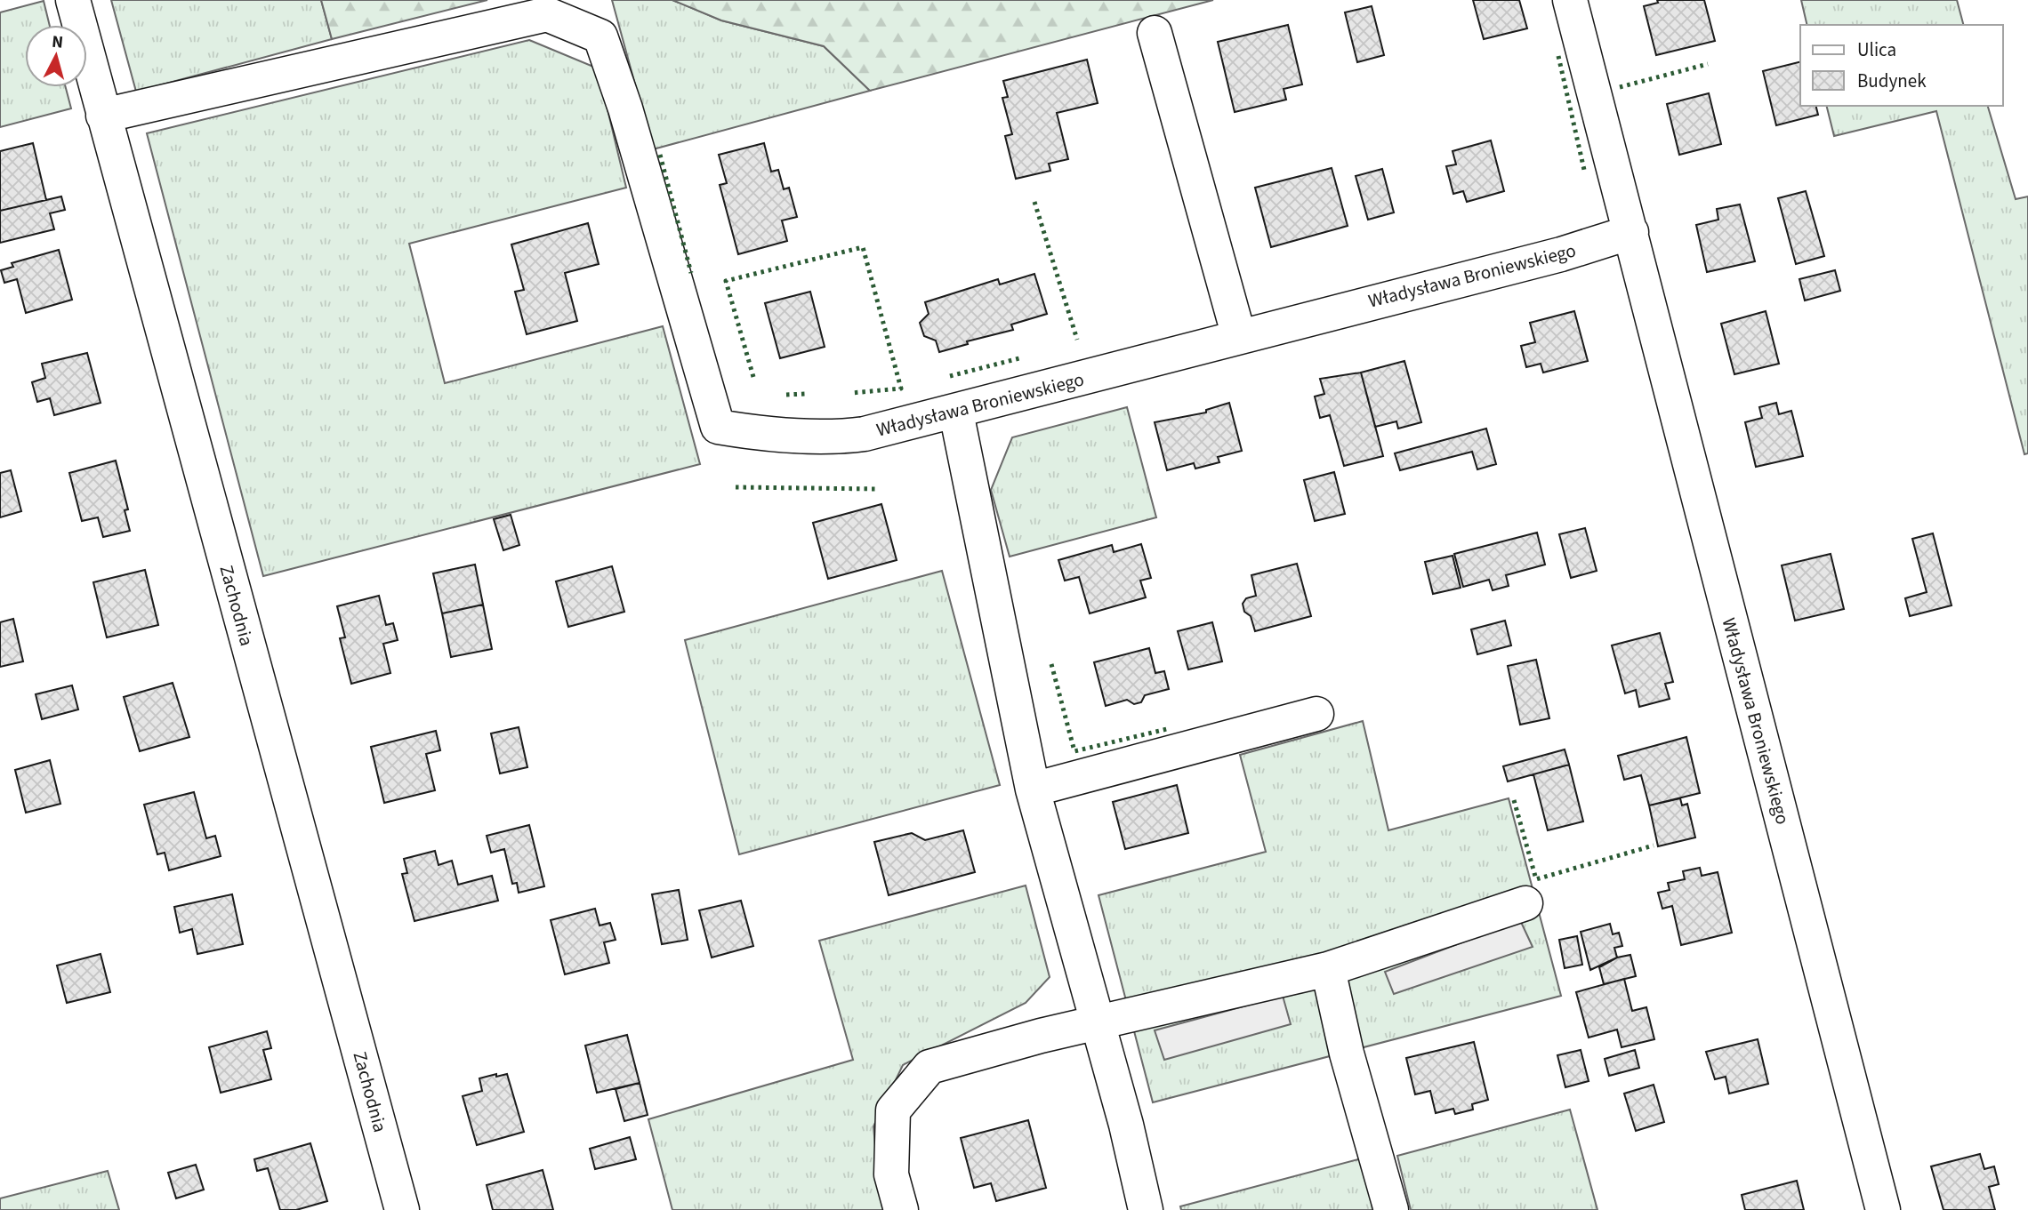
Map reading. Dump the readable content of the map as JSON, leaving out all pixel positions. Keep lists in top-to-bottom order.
{
  "streets": {
    "street": ["Władysława Broniewskiego", "Zachodnia"]
  },
  "crossings": [
    ["Władysława Broniewskiego", "Zachodnia"]
  ],
  "legend": ["Ulica", "Budynek"],
  "north": "top"
}
